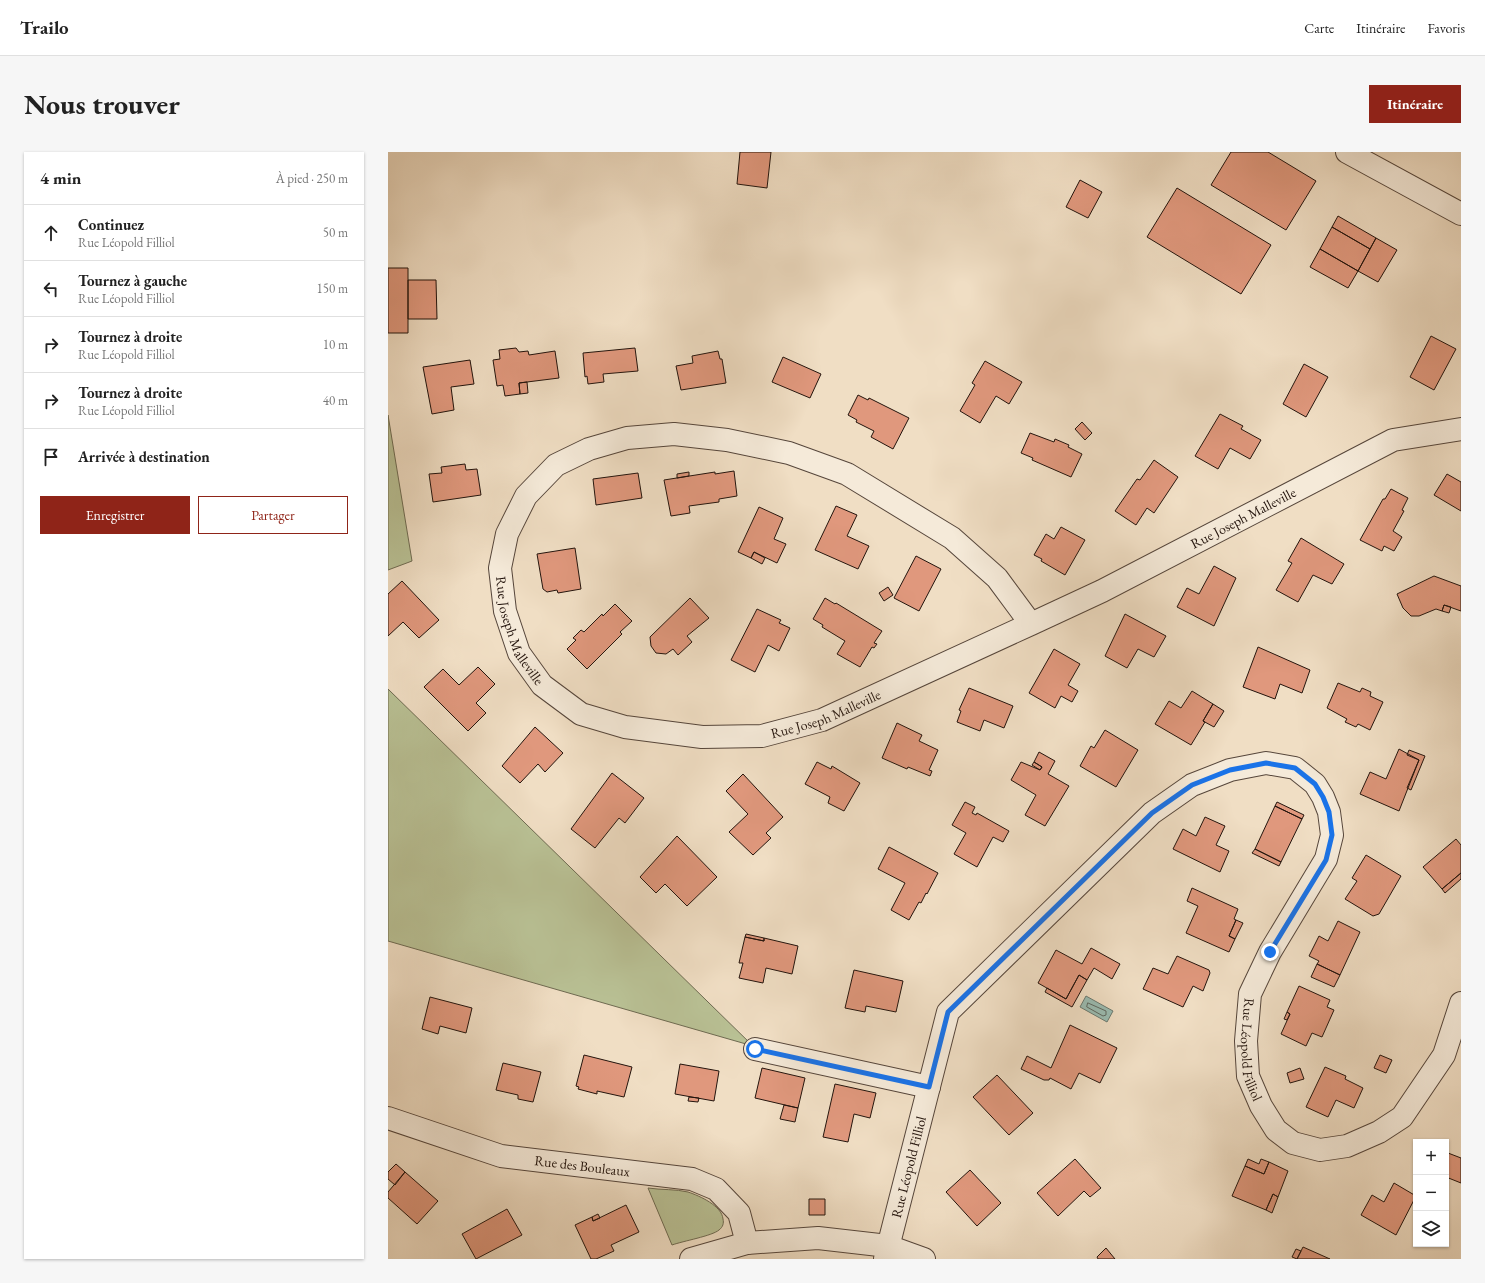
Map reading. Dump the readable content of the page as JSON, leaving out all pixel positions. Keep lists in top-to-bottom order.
{
  "streets": {
    "street": ["Rue Joseph Malleville", "Rue Léopold Filliol", "Rue des Bouleaux"]
  },
  "page": {
    "header": "Trailo",
    "nav": ["Carte", "Itinéraire", "Favoris"],
    "buttons": [
      "Itinéraire",
      ["Enregistrer", "Partager"]
    ],
    "title": "Nous trouver",
    "heading": ["4 min", "À pied · 250 m"],
    "list": [
      ["Continuez", "Rue Léopold Filliol", "50 m"],
      ["Tournez à gauche", "Rue Léopold Filliol", "150 m"],
      ["Tournez à droite", "Rue Léopold Filliol", "10 m"],
      ["Tournez à droite", "Rue Léopold Filliol", "40 m"],
      "Arrivée à destination"
    ],
    "map_buttons": ["+", "−"]
  }
}
